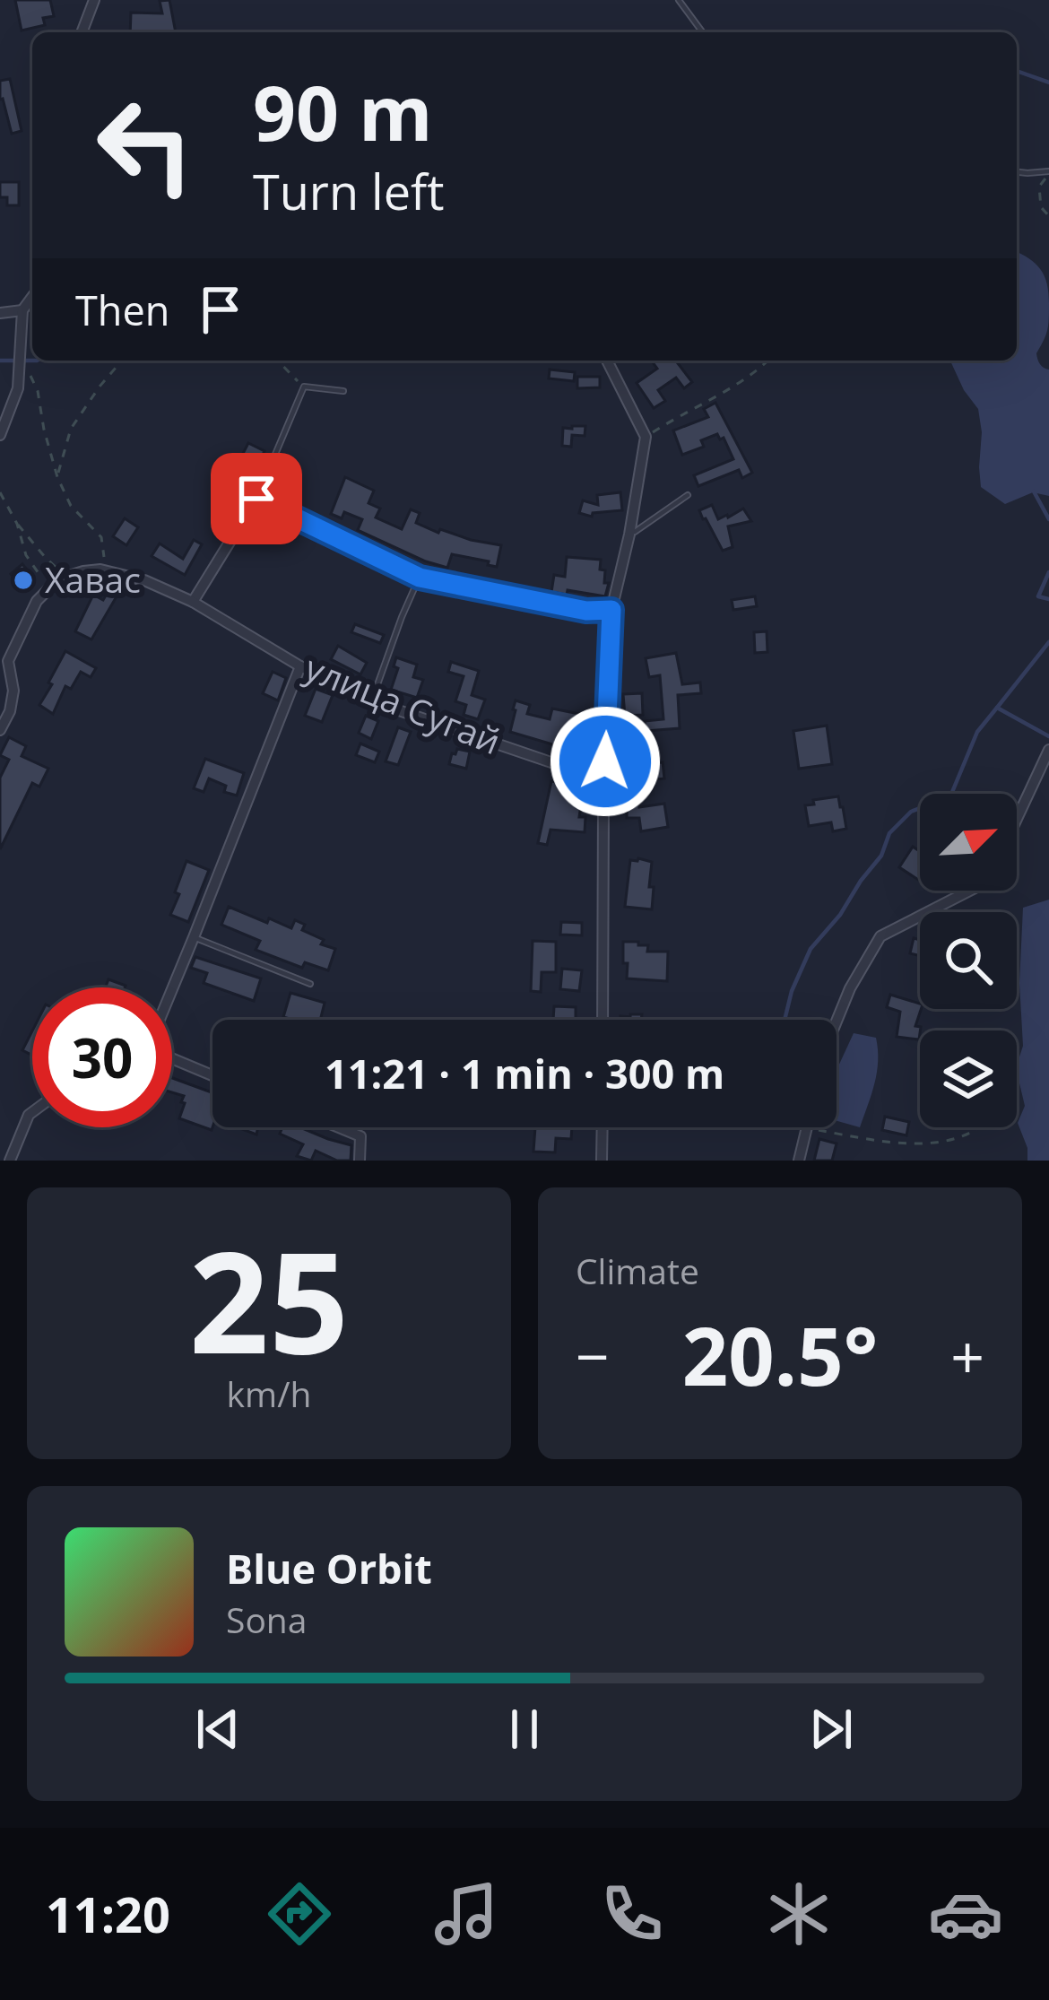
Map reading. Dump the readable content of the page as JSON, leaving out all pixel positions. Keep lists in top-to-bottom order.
{
  "streets": {
    "street": ["улица Сугай"]
  },
  "places": ["Хавас"],
  "north": "top right",
  "page": {
    "turn": ["90 m", "Turn left"],
    "then": "Then",
    "limit": "30",
    "trip": "11:21 · 1 min · 300 m",
    "tile": [
      ["25", "km/h"],
      "Climate"
    ],
    "heat": ["−", "20.5°", "+"],
    "song": ["Blue Orbit", "Sona"],
    "tabs": "11:20"
  }
}
